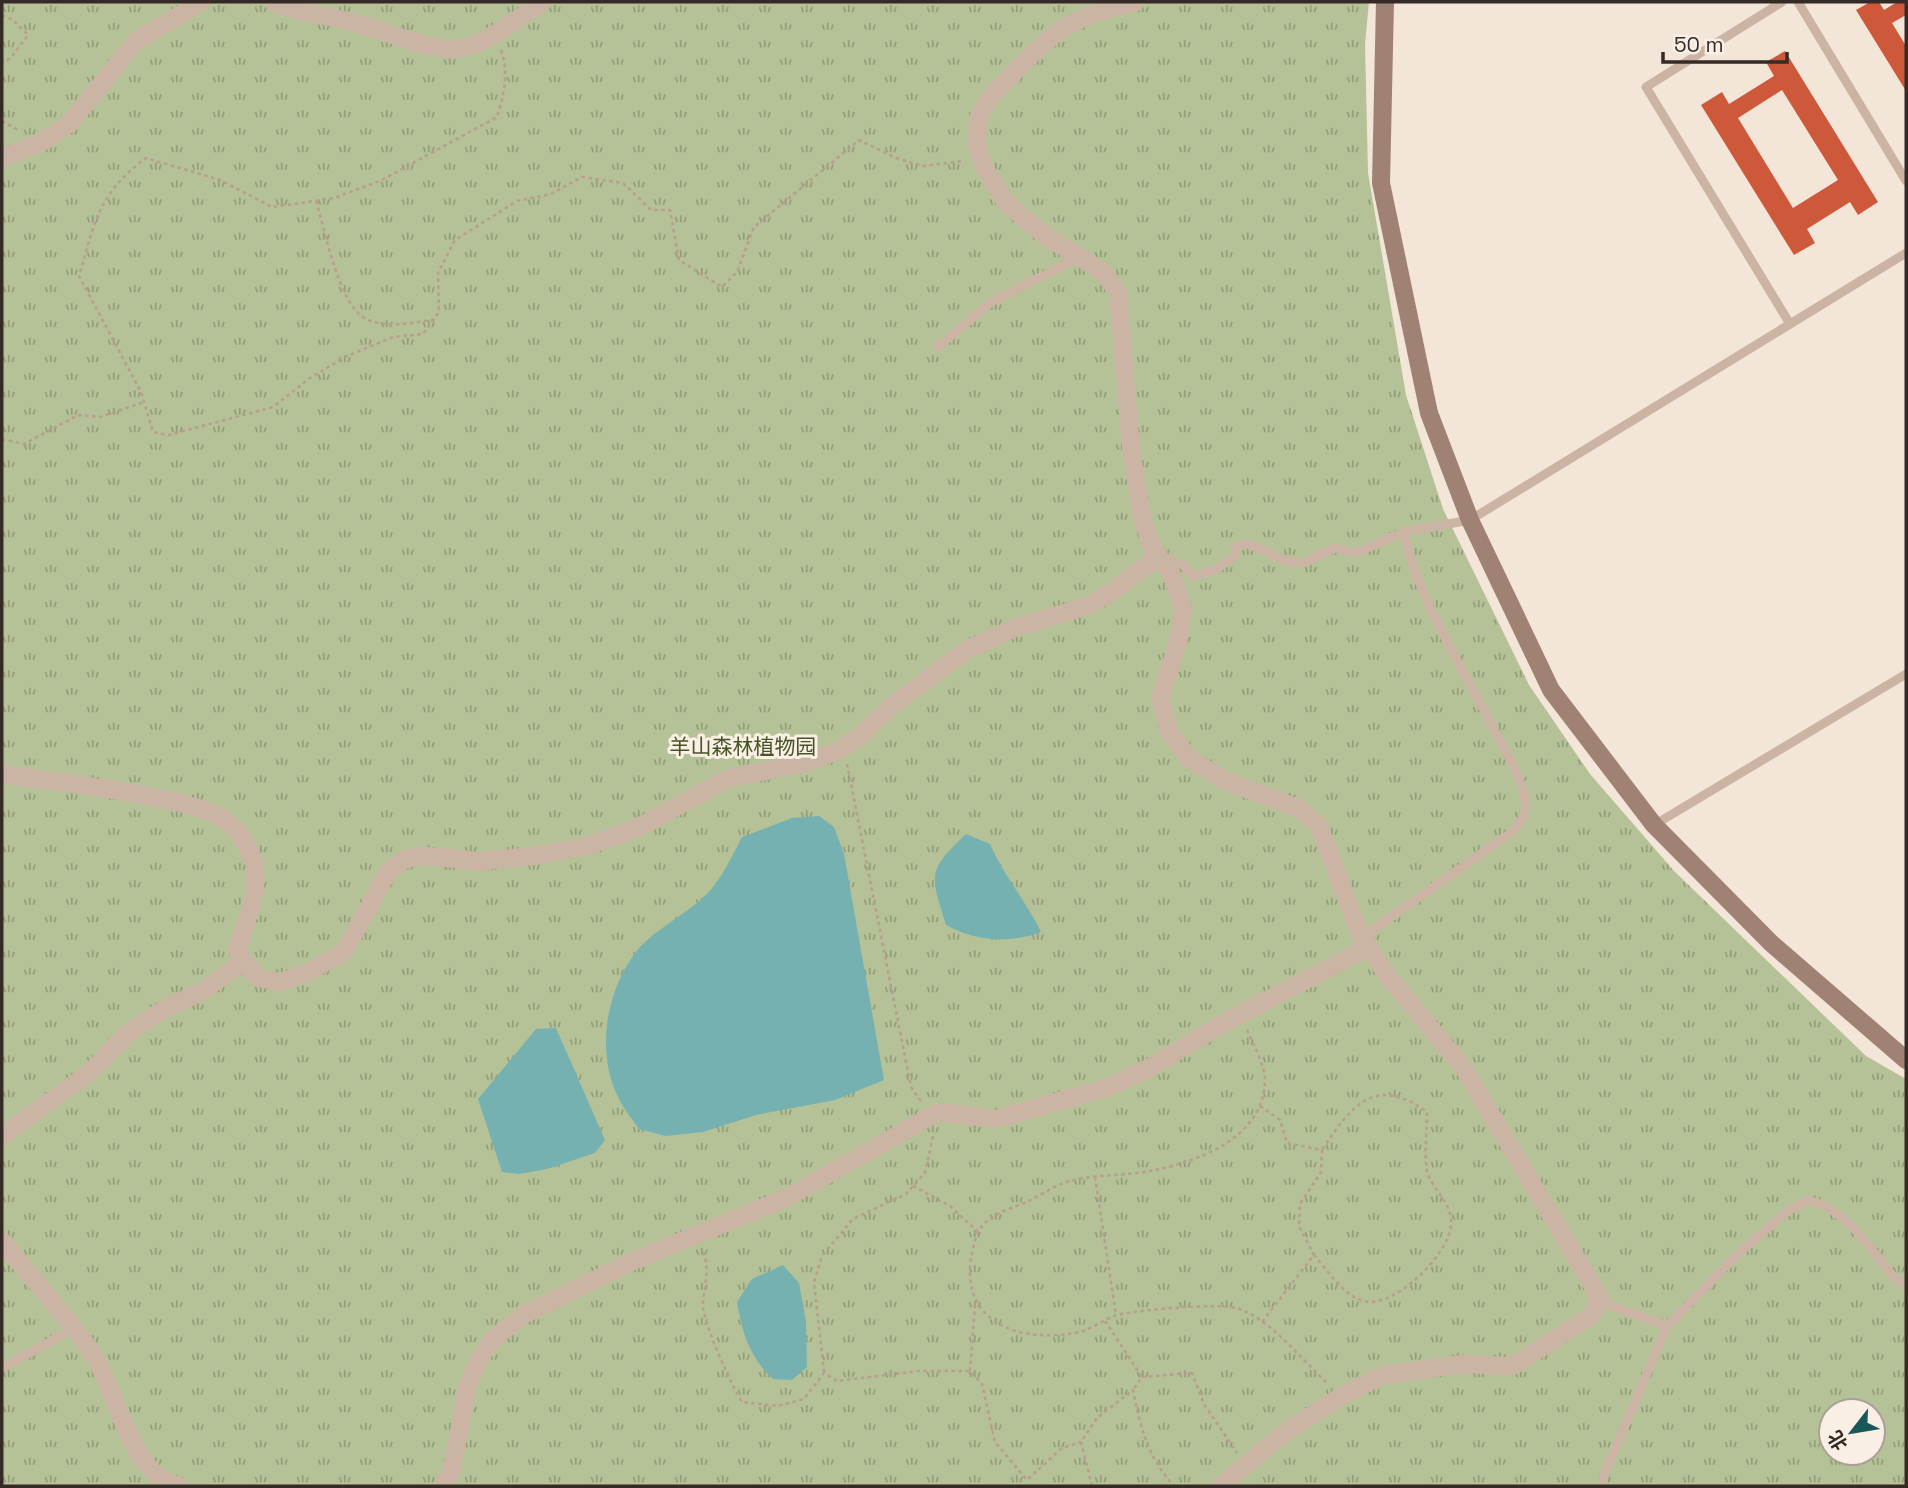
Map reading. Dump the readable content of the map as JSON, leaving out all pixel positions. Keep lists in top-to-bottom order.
{
  "parks": ["羊山森林植物园"],
  "scale_bar": "50 m",
  "north": "bottom left"
}
